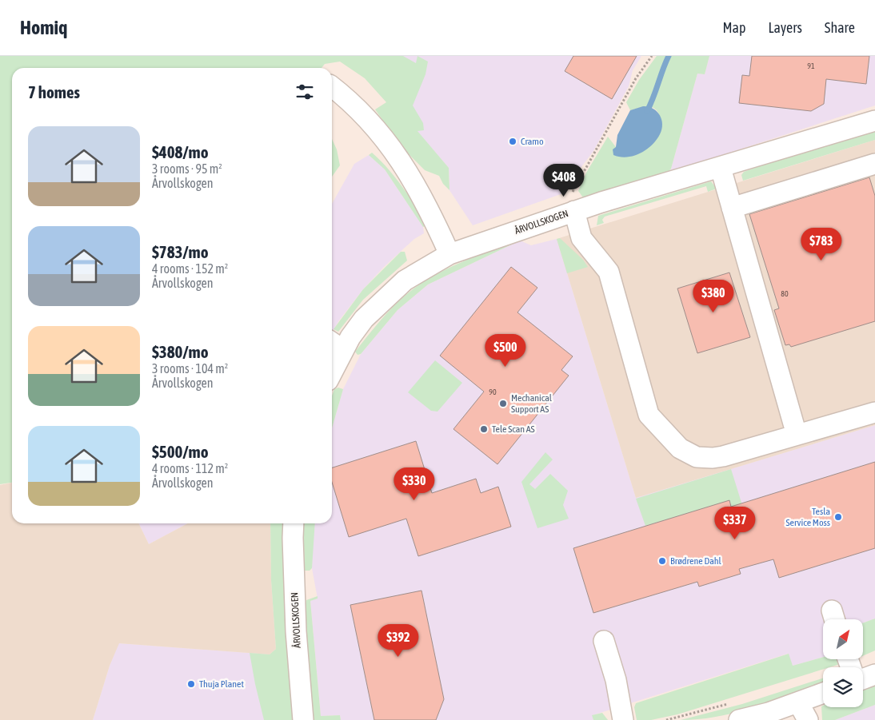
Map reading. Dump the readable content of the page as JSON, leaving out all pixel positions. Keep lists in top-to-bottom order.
{
  "streets": {
    "street": ["ÅRVOLLSKOGEN"]
  },
  "places": [
    "Cramo",
    "Mechanical Support AS",
    "Tele Scan AS",
    "Tesla Service Moss",
    "Brødrene Dahl",
    "Thuja Planet"
  ],
  "house_numbers": ["91", "80", "90"],
  "north": "top right",
  "page": {
    "header": "Homiq",
    "nav": ["Map", "Layers", "Share"],
    "heading": "7 homes",
    "list": [
      {
        "name": "$408/mo",
        "note": "3 rooms · 95 m² · Årvollskogen"
      },
      {
        "name": "$783/mo",
        "note": "4 rooms · 152 m² · Årvollskogen"
      },
      {
        "name": "$380/mo",
        "note": "3 rooms · 104 m² · Årvollskogen"
      },
      {
        "name": "$500/mo",
        "note": "4 rooms · 112 m² · Årvollskogen"
      }
    ],
    "price": [
      "$408",
      "$783",
      "$380",
      "$500",
      "$330",
      "$337",
      "$392"
    ]
  }
}
